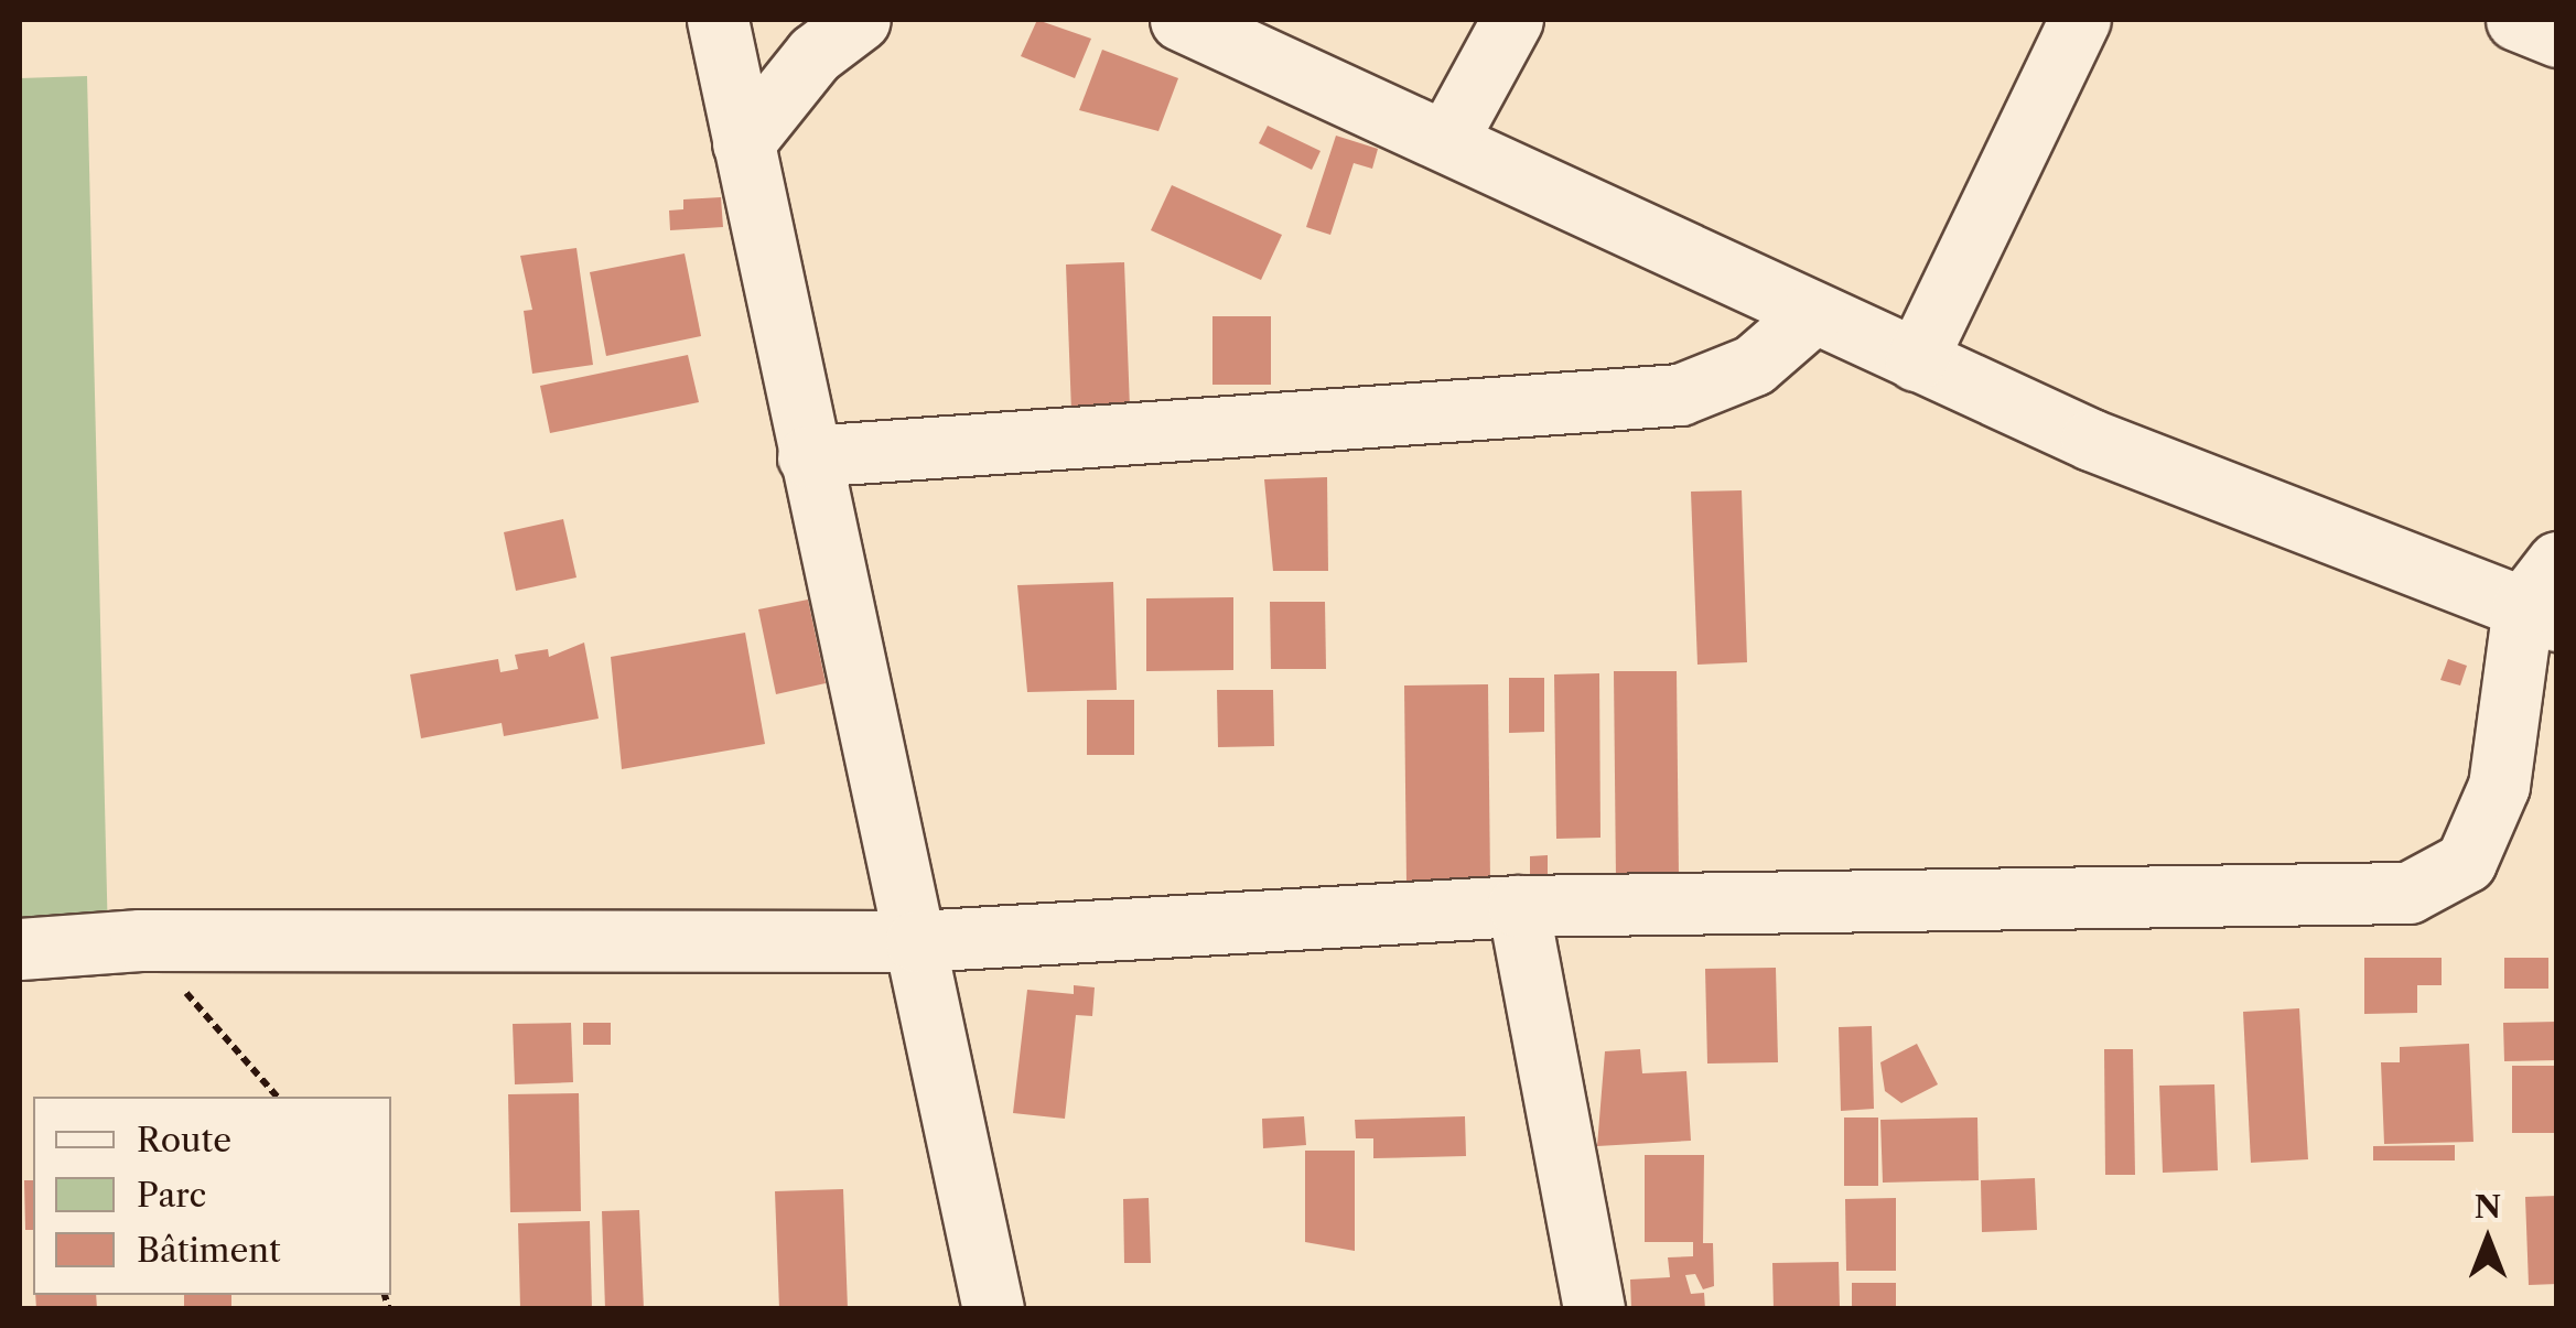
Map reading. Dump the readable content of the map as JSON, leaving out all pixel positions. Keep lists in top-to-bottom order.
{
  "legend": ["Route", "Parc", "Bâtiment"],
  "north": "top"
}
